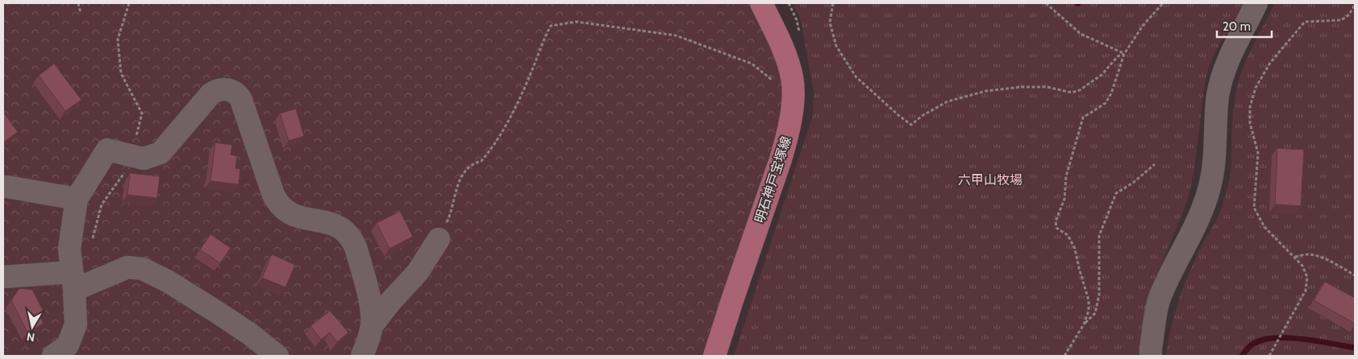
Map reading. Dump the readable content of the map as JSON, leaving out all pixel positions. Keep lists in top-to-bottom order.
{
  "streets": {
    "main road": ["明石神戸宝塚線"]
  },
  "parks": ["六甲山牧場"],
  "scale_bar": "20 m",
  "north": "bottom"
}
